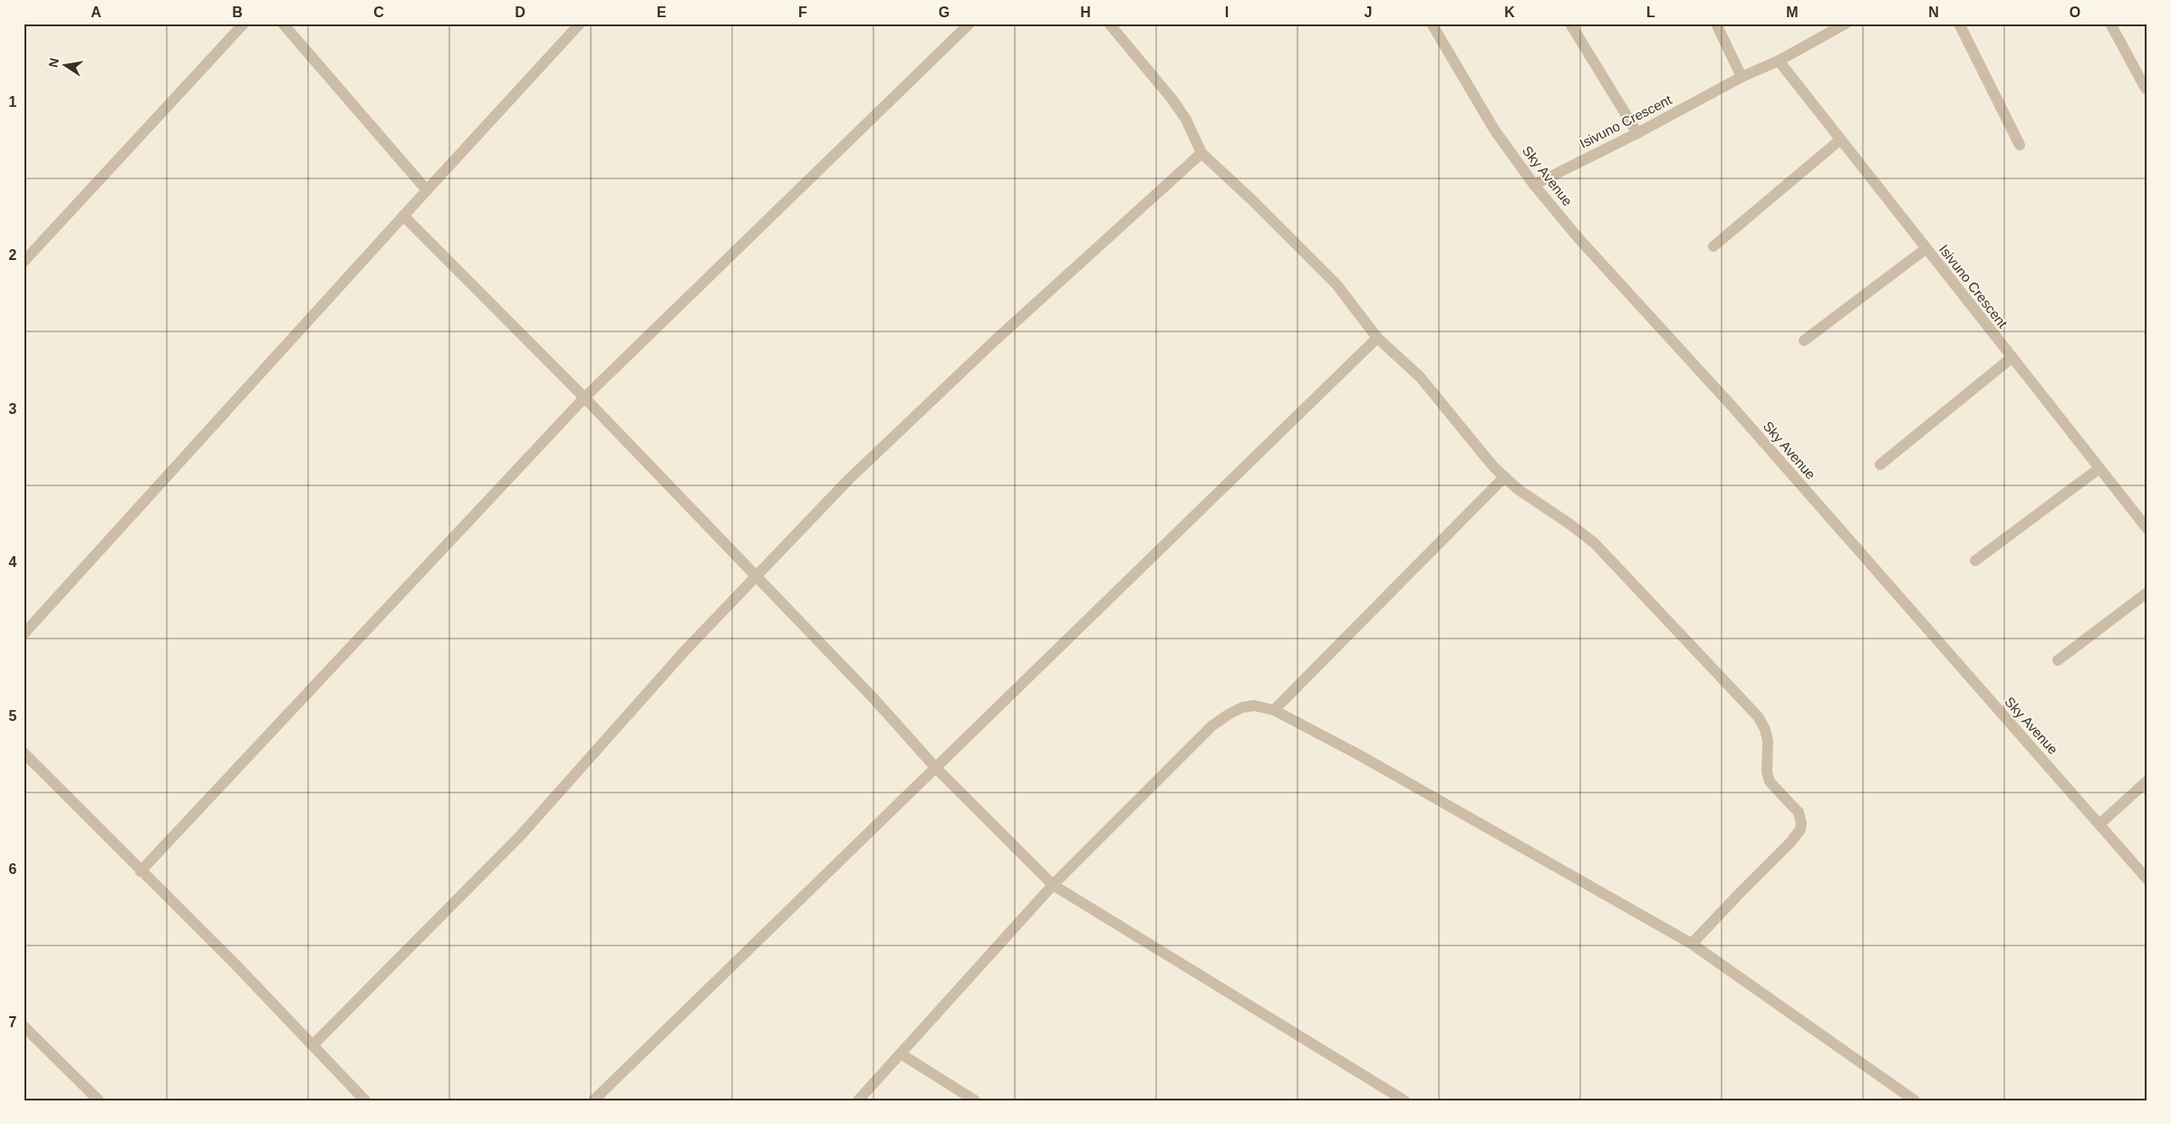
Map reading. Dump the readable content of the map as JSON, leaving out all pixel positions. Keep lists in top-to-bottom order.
{
  "streets": {
    "street": ["Isivuno Crescent", "Sky Avenue"]
  },
  "crossings": [
    ["Isivuno Crescent", "Sky Avenue"]
  ],
  "north": "left",
  "grid": {
    "columns": [
      "A",
      "B",
      "C",
      "D",
      "E",
      "F",
      "G",
      "H",
      "I",
      "J",
      "K",
      "L",
      "M",
      "N",
      "O"
    ],
    "rows": [
      "1",
      "2",
      "3",
      "4",
      "5",
      "6",
      "7"
    ]
  }
}
